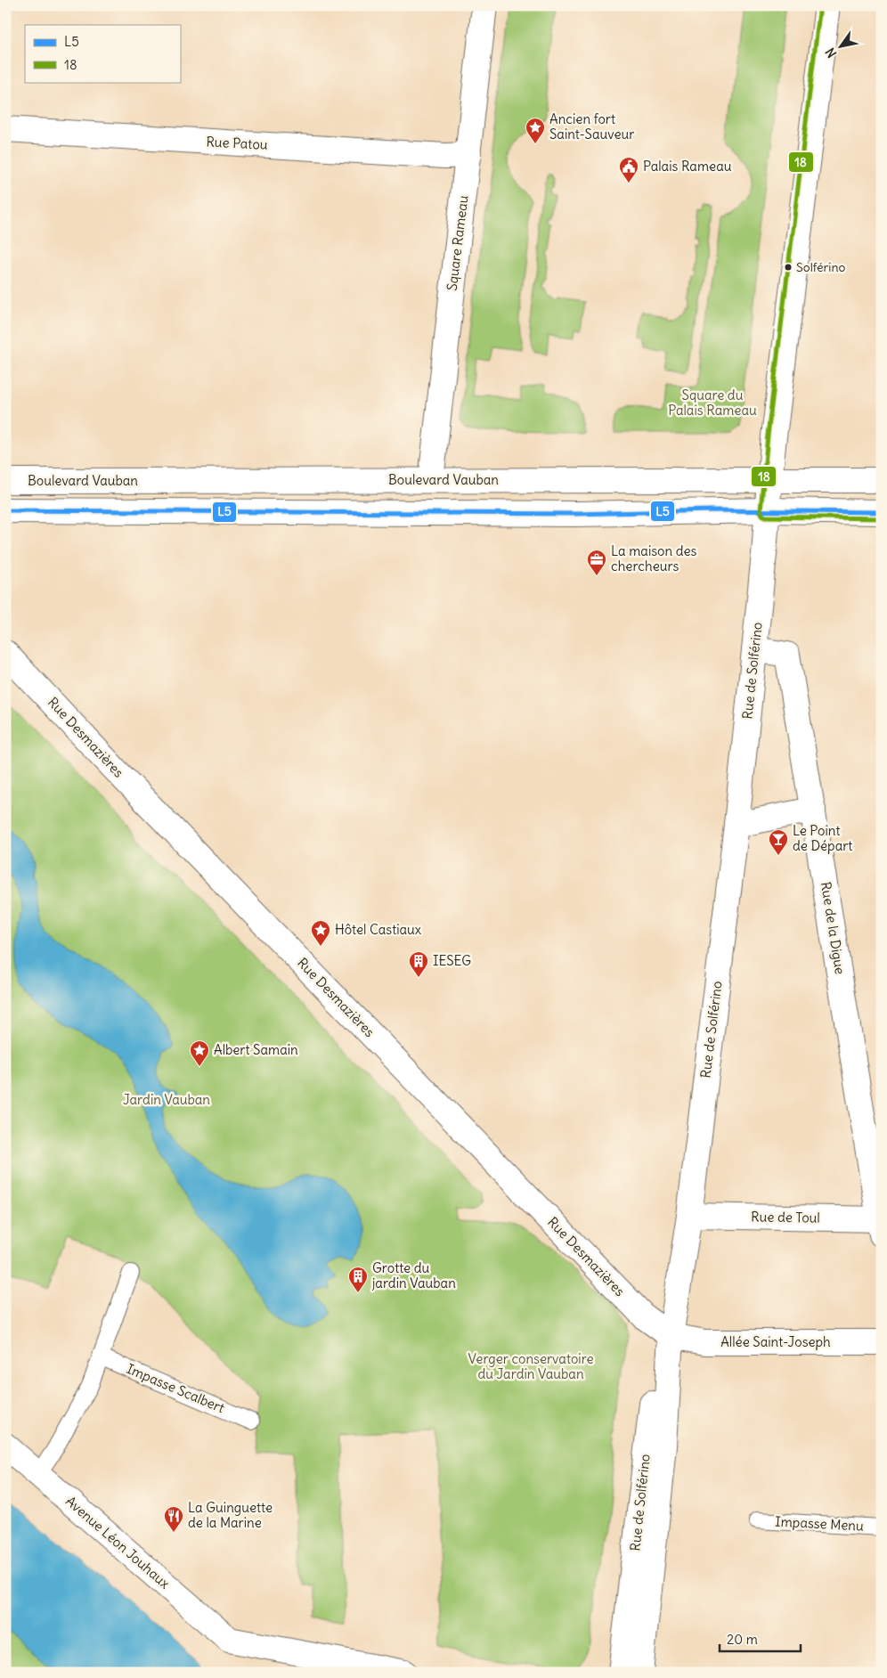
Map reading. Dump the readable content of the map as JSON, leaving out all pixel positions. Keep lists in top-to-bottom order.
{
  "streets": {
    "main road": [
      "Rue Patou",
      "Square Rameau",
      "Boulevard Vauban",
      "Rue de Solférino",
      "Rue Desmazières",
      "Rue de la Digue",
      "Rue de Toul",
      "Allée Saint-Joseph",
      "Avenue Léon Jouhaux"
    ],
    "lane": ["Impasse Scalbert", "Impasse Menu"]
  },
  "crossings": [
    ["Rue Patou", "Square Rameau"],
    ["Square Rameau", "Boulevard Vauban"],
    ["Boulevard Vauban", "Rue de Solférino"],
    ["Rue de Solférino", "Rue Desmazières"],
    ["Rue de Solférino", "Rue de la Digue"],
    ["Rue de Solférino", "Rue de Toul"],
    ["Rue de Solférino", "Allée Saint-Joseph"],
    ["Rue Desmazières", "Allée Saint-Joseph"],
    ["Rue de la Digue", "Rue de Toul"]
  ],
  "parks": ["Square du Palais Rameau", "Jardin Vauban", "Verger conservatoire du Jardin Vauban"],
  "places": {
    "place": ["Ancien fort Saint-Sauveur", "Hôtel Castiaux", "Albert Samain"],
    "public building": ["Palais Rameau"],
    "other": ["Solférino"],
    "office": ["La maison des chercheurs"],
    "bar": ["Le Point de Départ"],
    "building": ["IESEG", "Grotte du jardin Vauban"],
    "restaurant": ["La Guinguette de la Marine"]
  },
  "lines": ["transit line 18", "transit line L5"],
  "legend": ["L5", "18"],
  "scale_bar": "20 m",
  "north": "bottom left"
}
